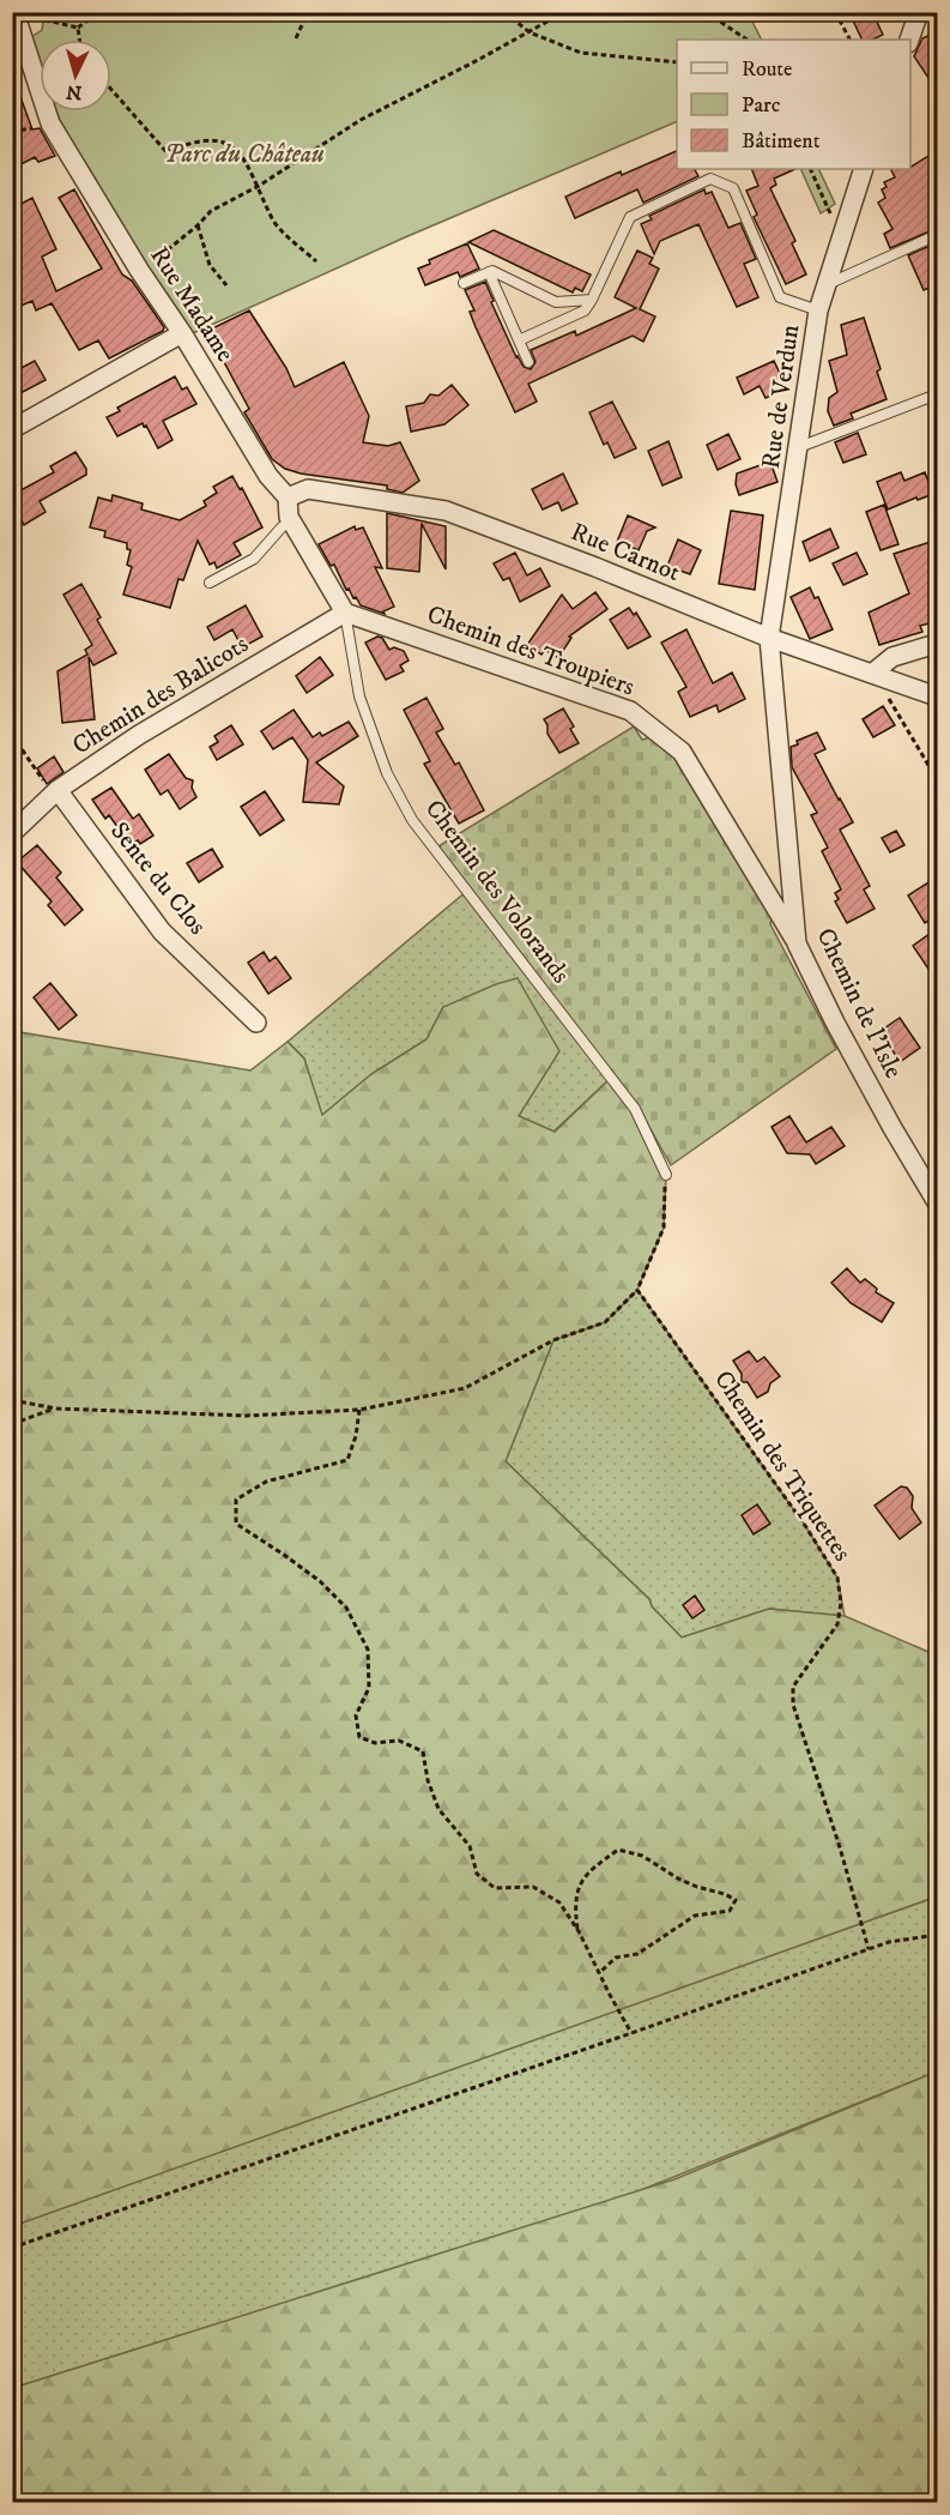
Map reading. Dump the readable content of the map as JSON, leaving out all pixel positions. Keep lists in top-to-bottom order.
{
  "streets": {
    "street": [
      "Rue Madame",
      "Rue de Verdun",
      "Rue Carnot",
      "Chemin des Troupiers",
      "Chemin des Balicots",
      "Sente du Clos",
      "Chemin de l’Isle"
    ],
    "lane": ["Chemin des Volorands"],
    "path": ["Chemin des Triquettes"]
  },
  "crossings": [
    ["Rue Madame", "Rue Carnot"],
    ["Rue de Verdun", "Rue Carnot"],
    ["Rue de Verdun", "Chemin de l’Isle"],
    ["Rue Carnot", "Chemin de l’Isle"],
    ["Chemin des Troupiers", "Chemin des Balicots"],
    ["Chemin des Troupiers", "Chemin des Volorands"],
    ["Chemin des Troupiers", "Chemin de l’Isle"],
    ["Chemin des Balicots", "Sente du Clos"],
    ["Chemin des Balicots", "Chemin des Volorands"]
  ],
  "parks": ["Parc du Château"],
  "legend": ["Route", "Parc", "Bâtiment"],
  "north": "bottom"
}
